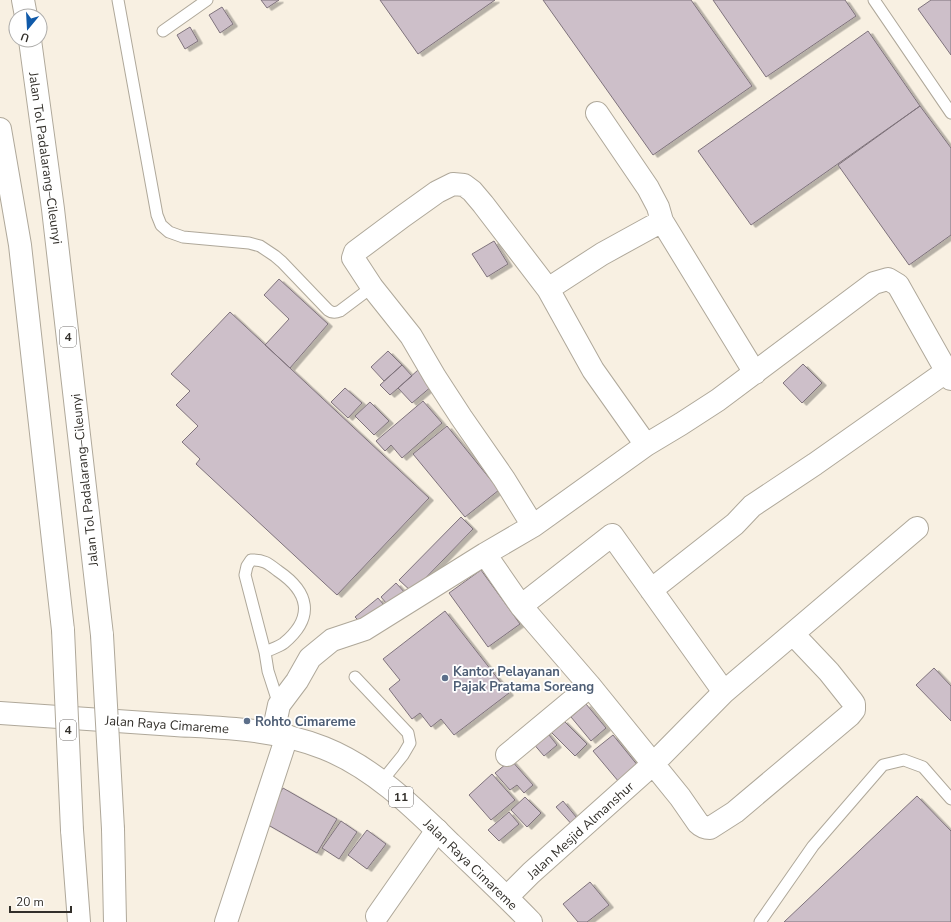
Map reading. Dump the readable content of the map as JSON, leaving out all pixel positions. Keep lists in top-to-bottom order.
{
  "streets": {
    "main road": [
      "Jalan Tol Padalarang–Cileunyi",
      "4",
      "Jalan Raya Cimareme",
      "11",
      "Jalan Mesjid Almanshur"
    ]
  },
  "crossings": [
    ["Jalan Raya Cimareme", "Jalan Mesjid Almanshur"]
  ],
  "places": ["Kantor Pelayanan Pajak Pratama Soreang", "Rohto Cimareme"],
  "scale_bar": "20 m",
  "north": "bottom"
}
